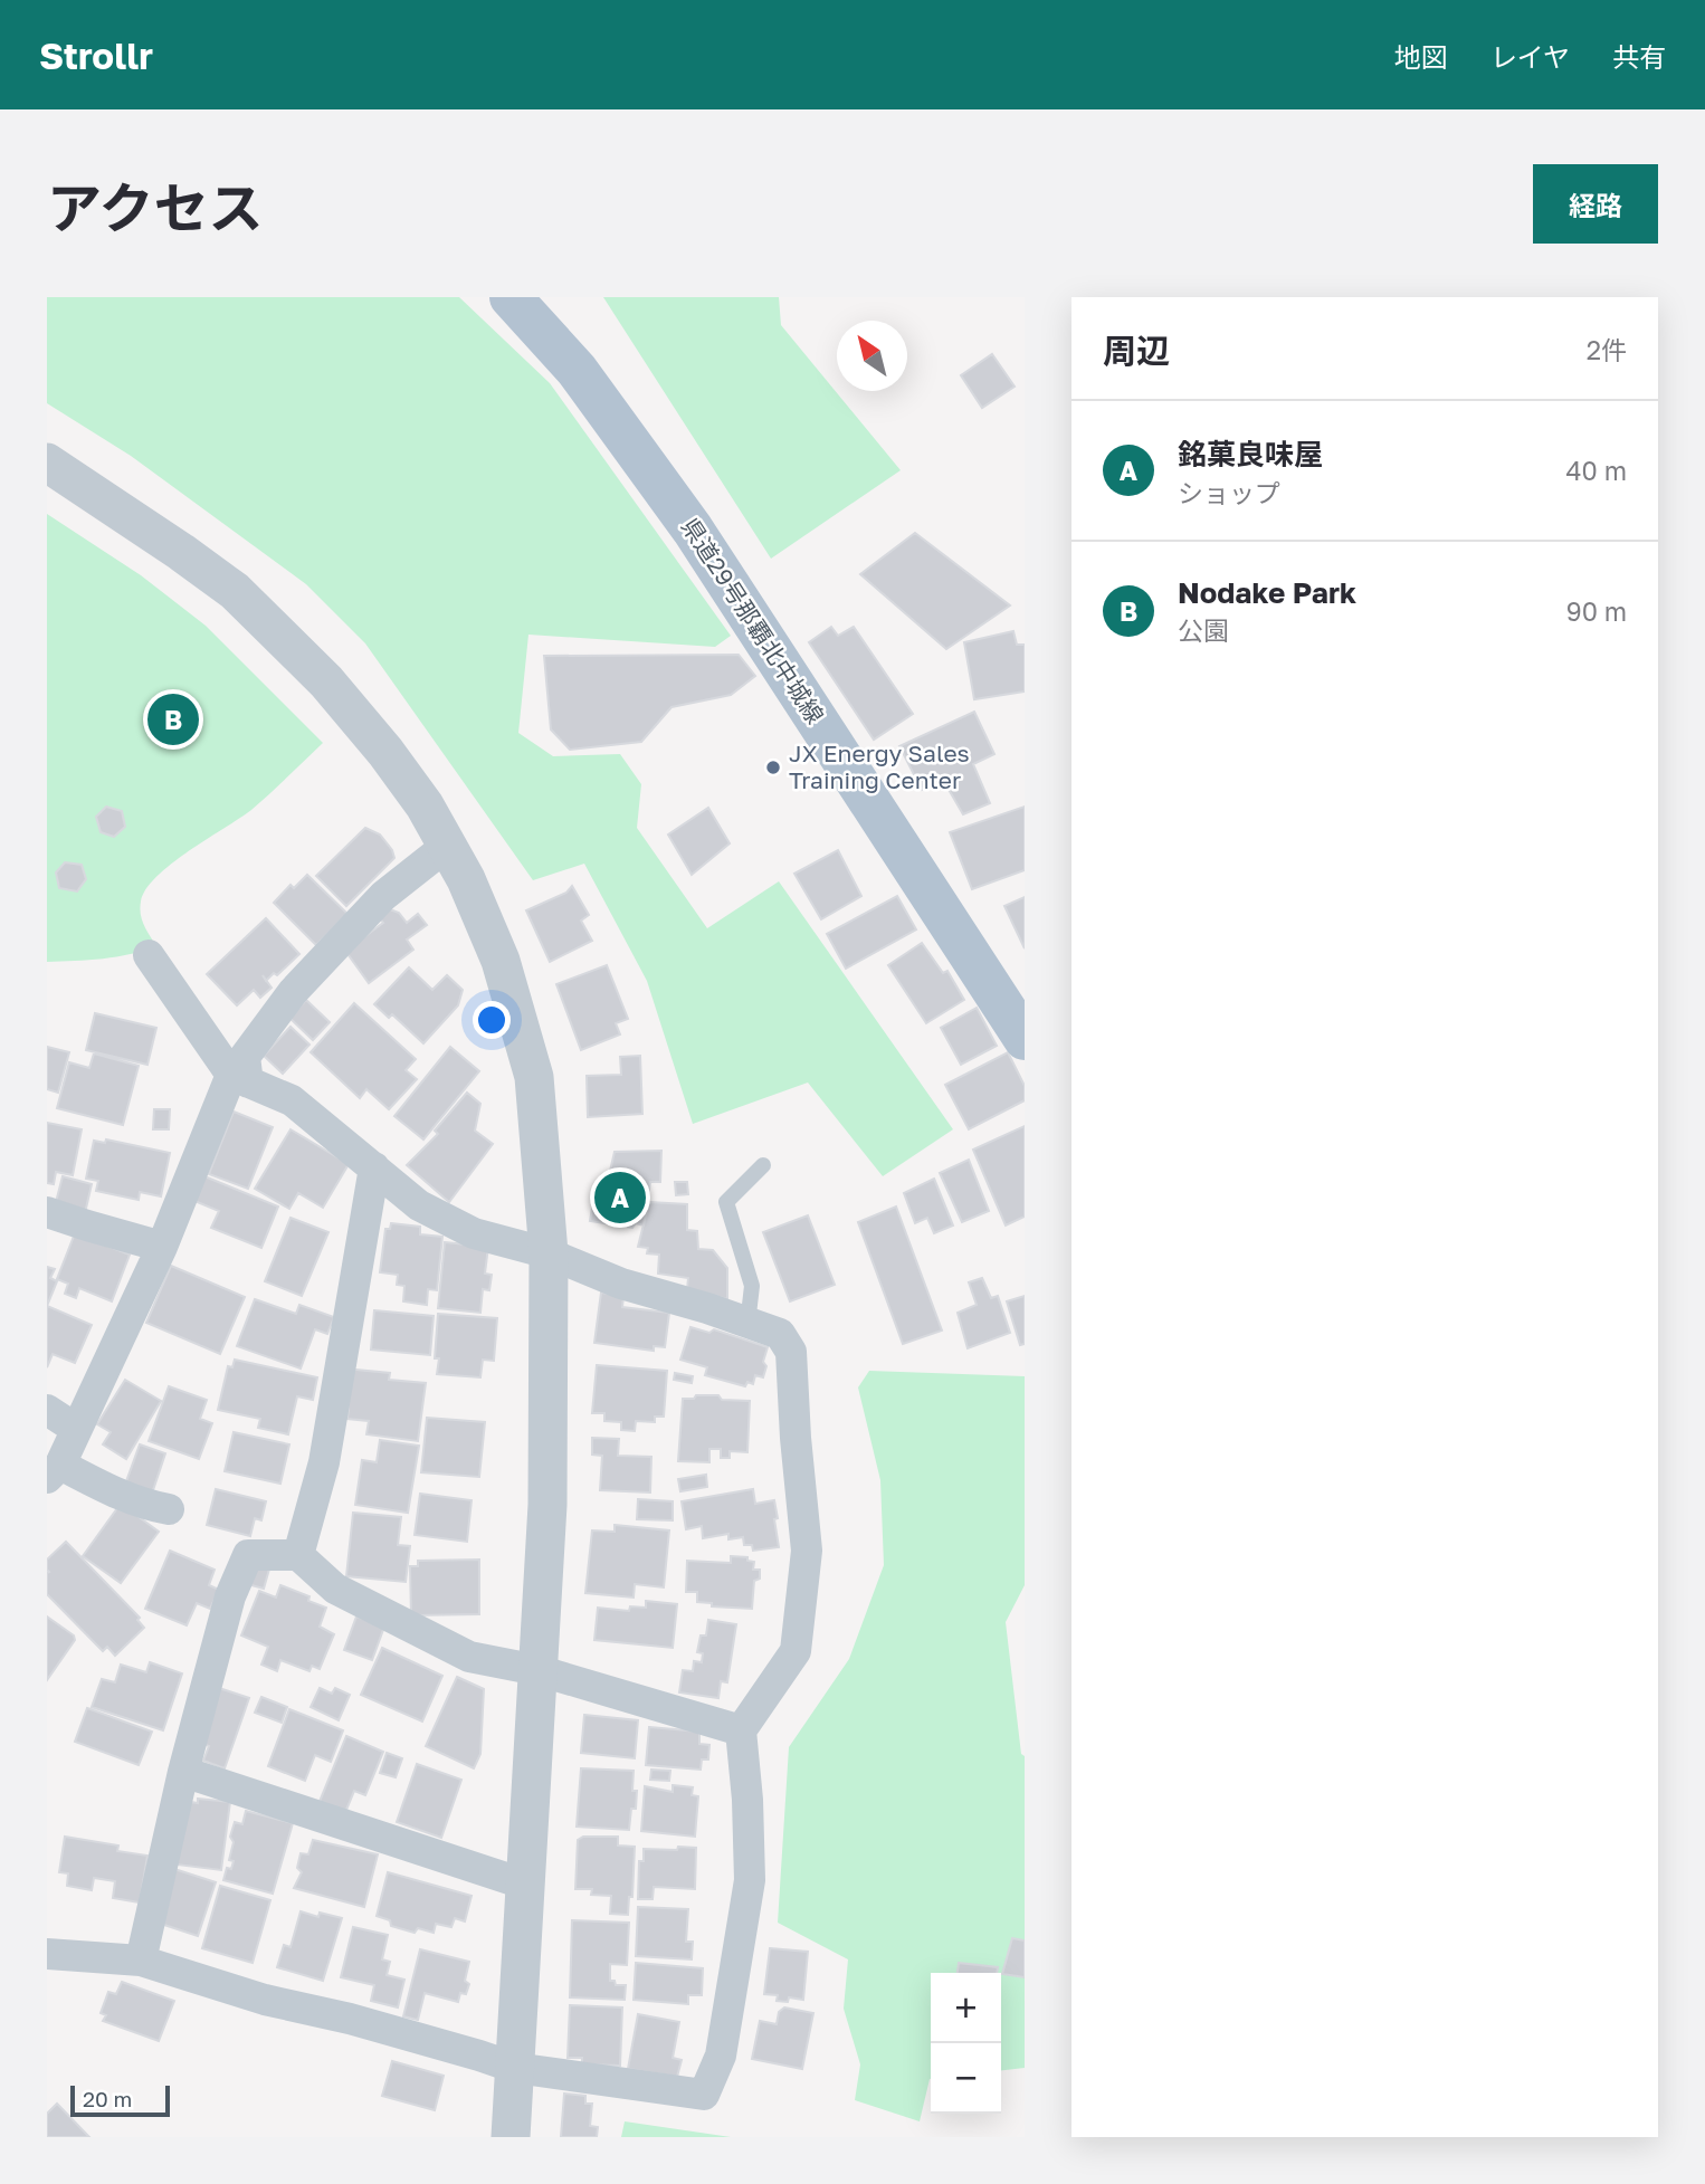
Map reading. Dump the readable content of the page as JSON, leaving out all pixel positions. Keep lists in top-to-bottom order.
{
  "streets": {
    "main road": ["県道29号那覇北中城線"]
  },
  "places": ["JX Energy Sales Training Center"],
  "scale_bar": "20 m",
  "north": "top left",
  "page": {
    "header": "Strollr",
    "nav": ["地図", "レイヤ", "共有"],
    "title": "アクセス",
    "buttons": "経路",
    "heading": ["周辺", "2件"],
    "list": [
      {
        "mark": "A",
        "name": "銘菓良味屋",
        "note": "ショップ",
        "value": "40 m"
      },
      {
        "mark": "B",
        "name": "Nodake Park",
        "note": "公園",
        "value": "90 m"
      }
    ],
    "pins": ["B", "A"],
    "map_buttons": ["+", "−"],
    "scale": "20 m"
  }
}
